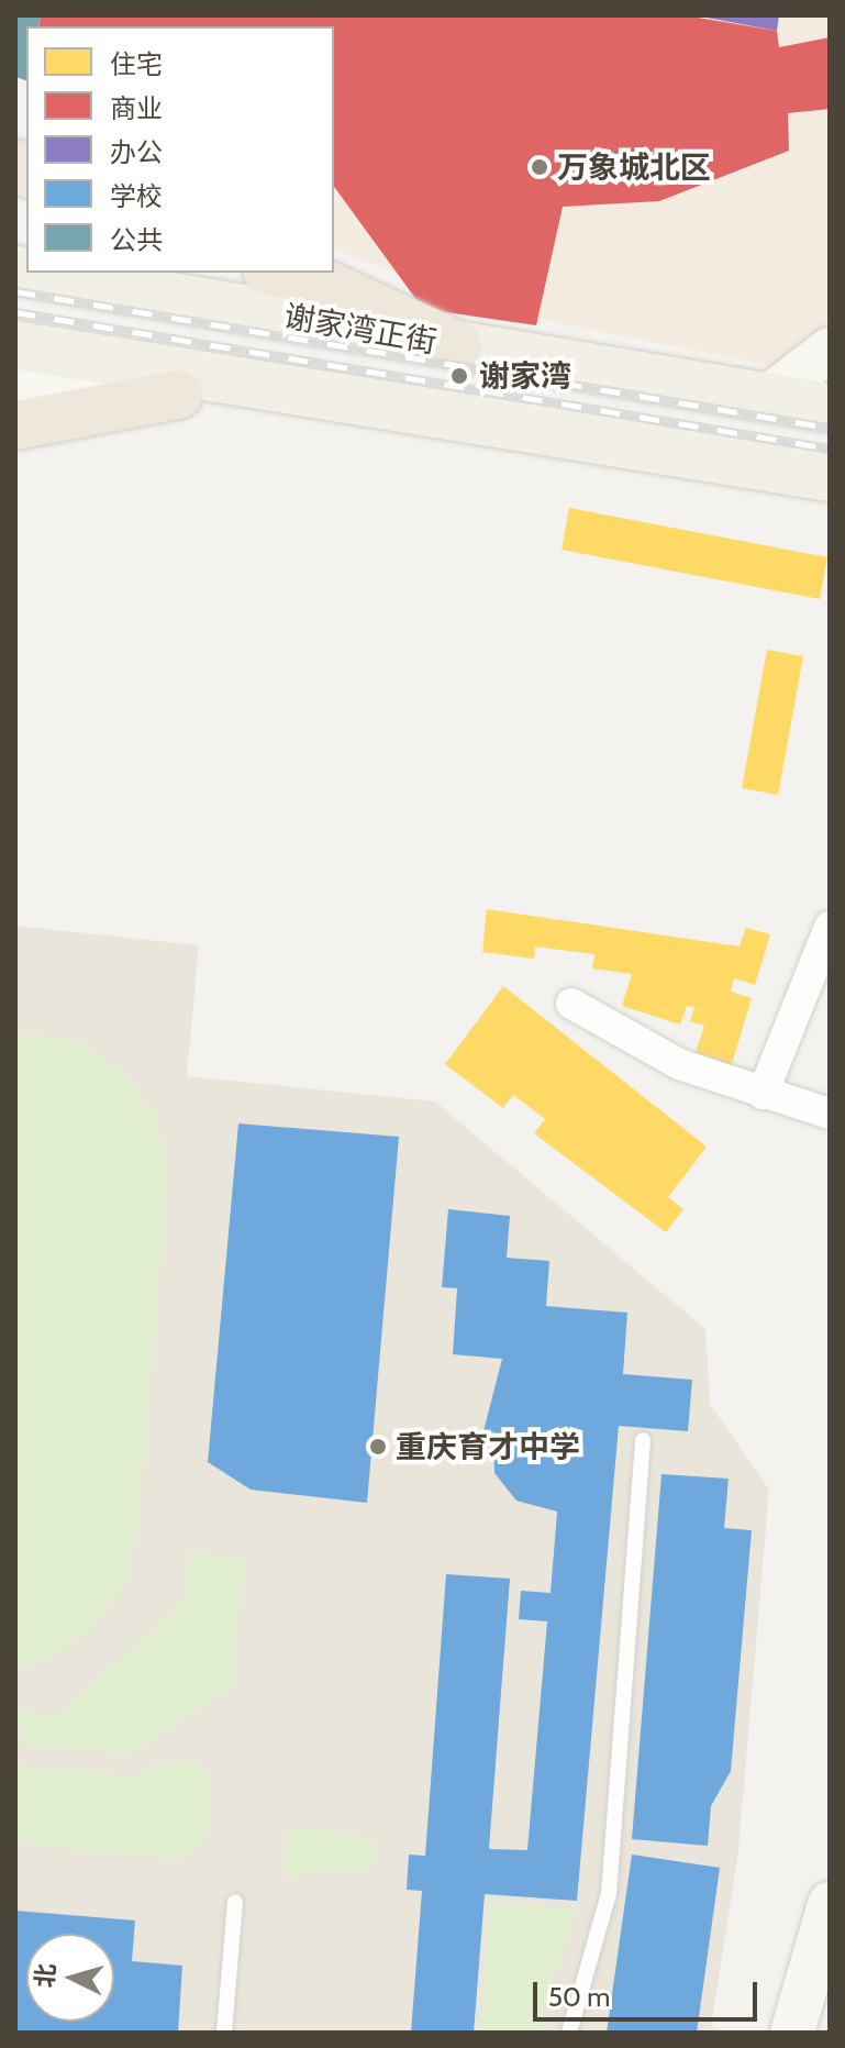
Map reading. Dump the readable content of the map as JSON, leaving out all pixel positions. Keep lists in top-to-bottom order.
{
  "streets": {
    "main road": ["谢家湾正街"]
  },
  "places": ["万象城北区", "谢家湾", "重庆育才中学"],
  "legend": [
    "住宅",
    "商业",
    "办公",
    "学校",
    "公共"
  ],
  "scale_bar": "50 m",
  "north": "left"
}
